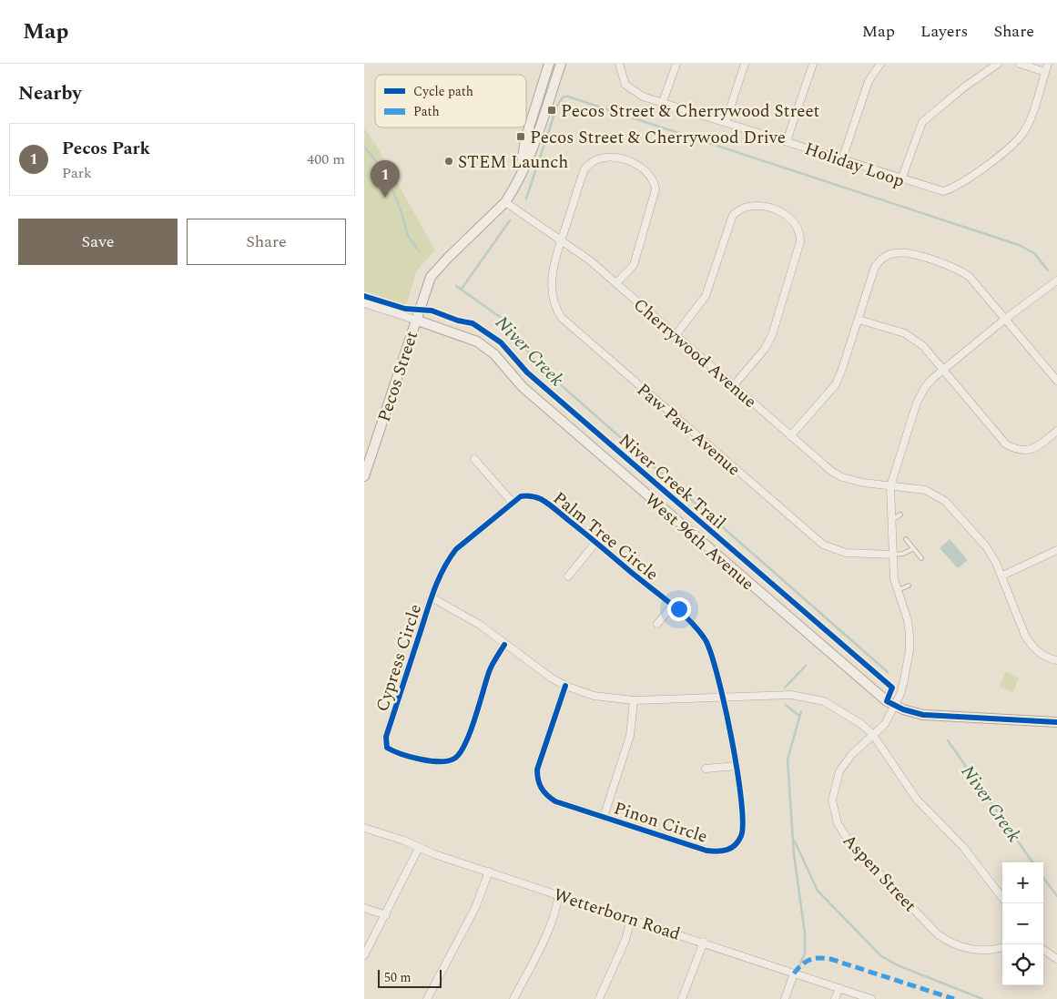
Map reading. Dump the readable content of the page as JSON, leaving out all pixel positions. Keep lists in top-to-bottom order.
{
  "streets": {
    "street": [
      "Holiday Loop",
      "Cherrywood Avenue",
      "Pecos Street",
      "Paw Paw Avenue",
      "Palm Tree Circle",
      "West 96th Avenue",
      "Cypress Circle",
      "Pinon Circle",
      "Aspen Street",
      "Wetterborn Road"
    ],
    "cycle path": ["Niver Creek Trail"]
  },
  "crossings": [
    ["Cherrywood Avenue", "Pecos Street"],
    ["Cherrywood Avenue", "Paw Paw Avenue"],
    ["Cherrywood Avenue", "Aspen Street"],
    ["Pecos Street", "West 96th Avenue"],
    ["Paw Paw Avenue", "Aspen Street"],
    ["Palm Tree Circle", "Cypress Circle"],
    ["Palm Tree Circle", "Pinon Circle"],
    ["West 96th Avenue", "Aspen Street"]
  ],
  "water": ["Niver Creek"],
  "places": {
    "transit": ["Pecos Street & Cherrywood Street", "Pecos Street & Cherrywood Drive"],
    "other": ["STEM Launch"]
  },
  "legend": ["Cycle path", "Path"],
  "scale_bar": "50 m",
  "page": {
    "header": "Map",
    "nav": ["Map", "Layers", "Share"],
    "heading": "Nearby",
    "list": [
      {
        "mark": "1",
        "name": "Pecos Park",
        "note": "Park",
        "value": "400 m"
      }
    ],
    "pins": "1",
    "buttons": ["Save", "Share"],
    "map_buttons": ["+", "−"],
    "scale": "50 m"
  }
}
